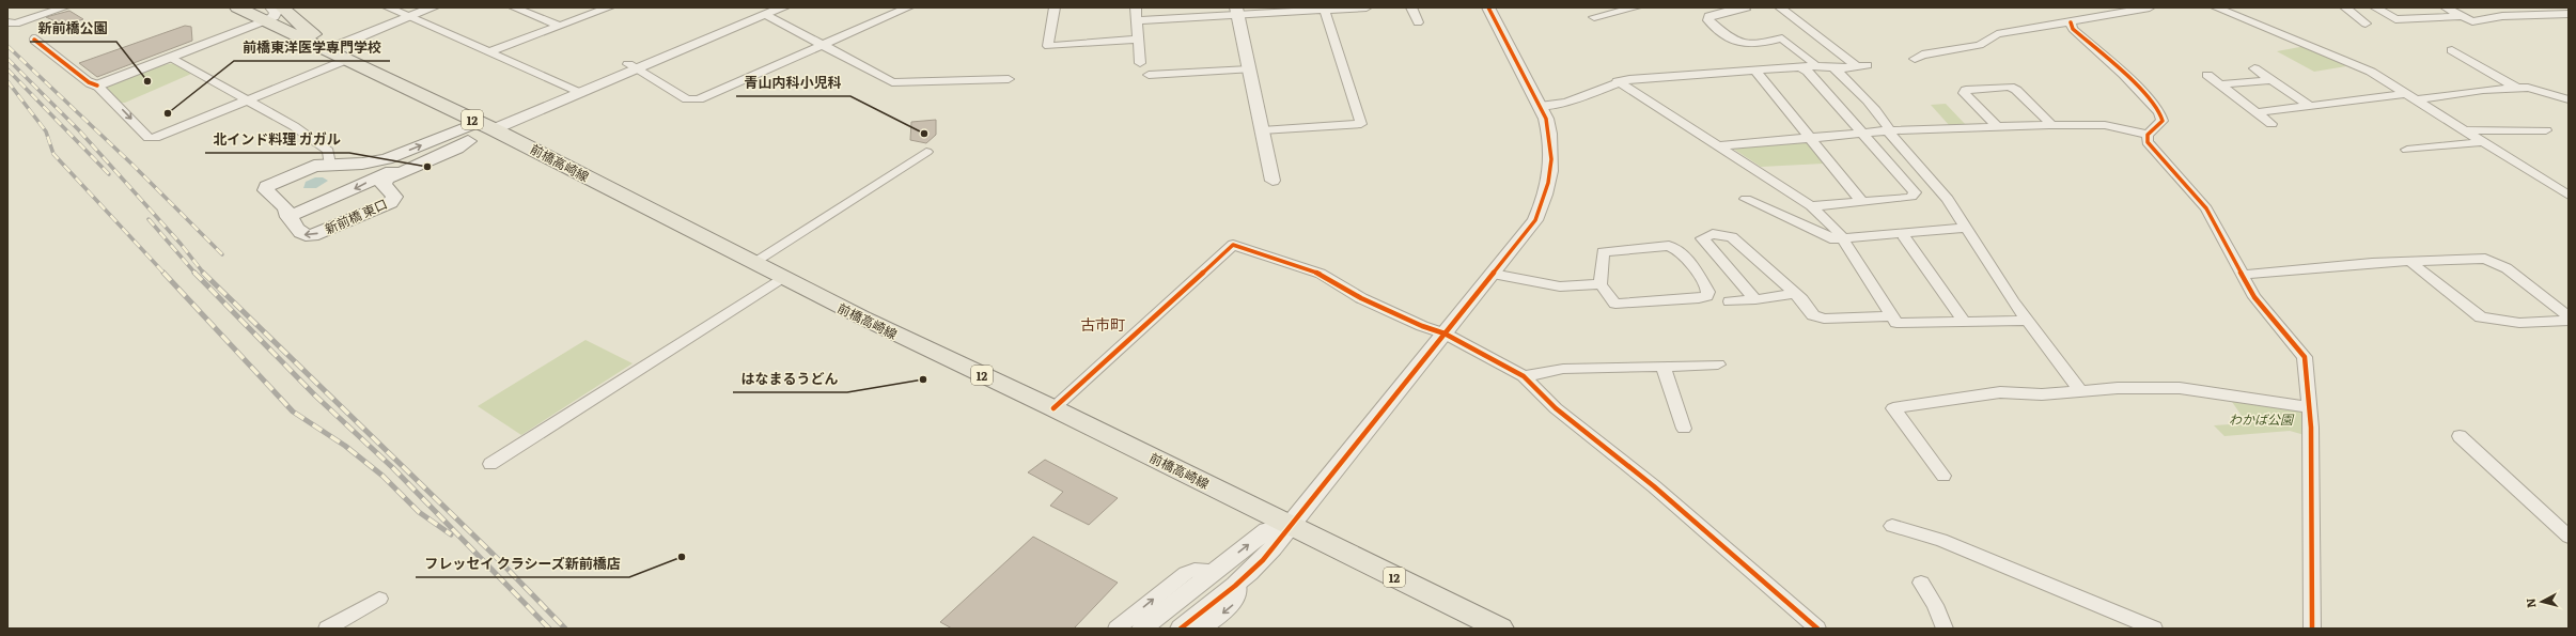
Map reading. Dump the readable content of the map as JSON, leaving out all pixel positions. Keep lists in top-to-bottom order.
{
  "streets": {
    "main road": ["12", "前橋高崎線", "新前橋 東口"]
  },
  "crossings": [
    ["前橋高崎線", "新前橋 東口"]
  ],
  "districts": ["古市町"],
  "parks": ["わかば公園"],
  "places": [
    "新前橋公園",
    "前橋東洋医学専門学校",
    "青山内科小児科",
    "北インド料理 ガガル",
    "はなまるうどん",
    "フレッセイ クラシーズ新前橋店"
  ],
  "north": "left"
}
